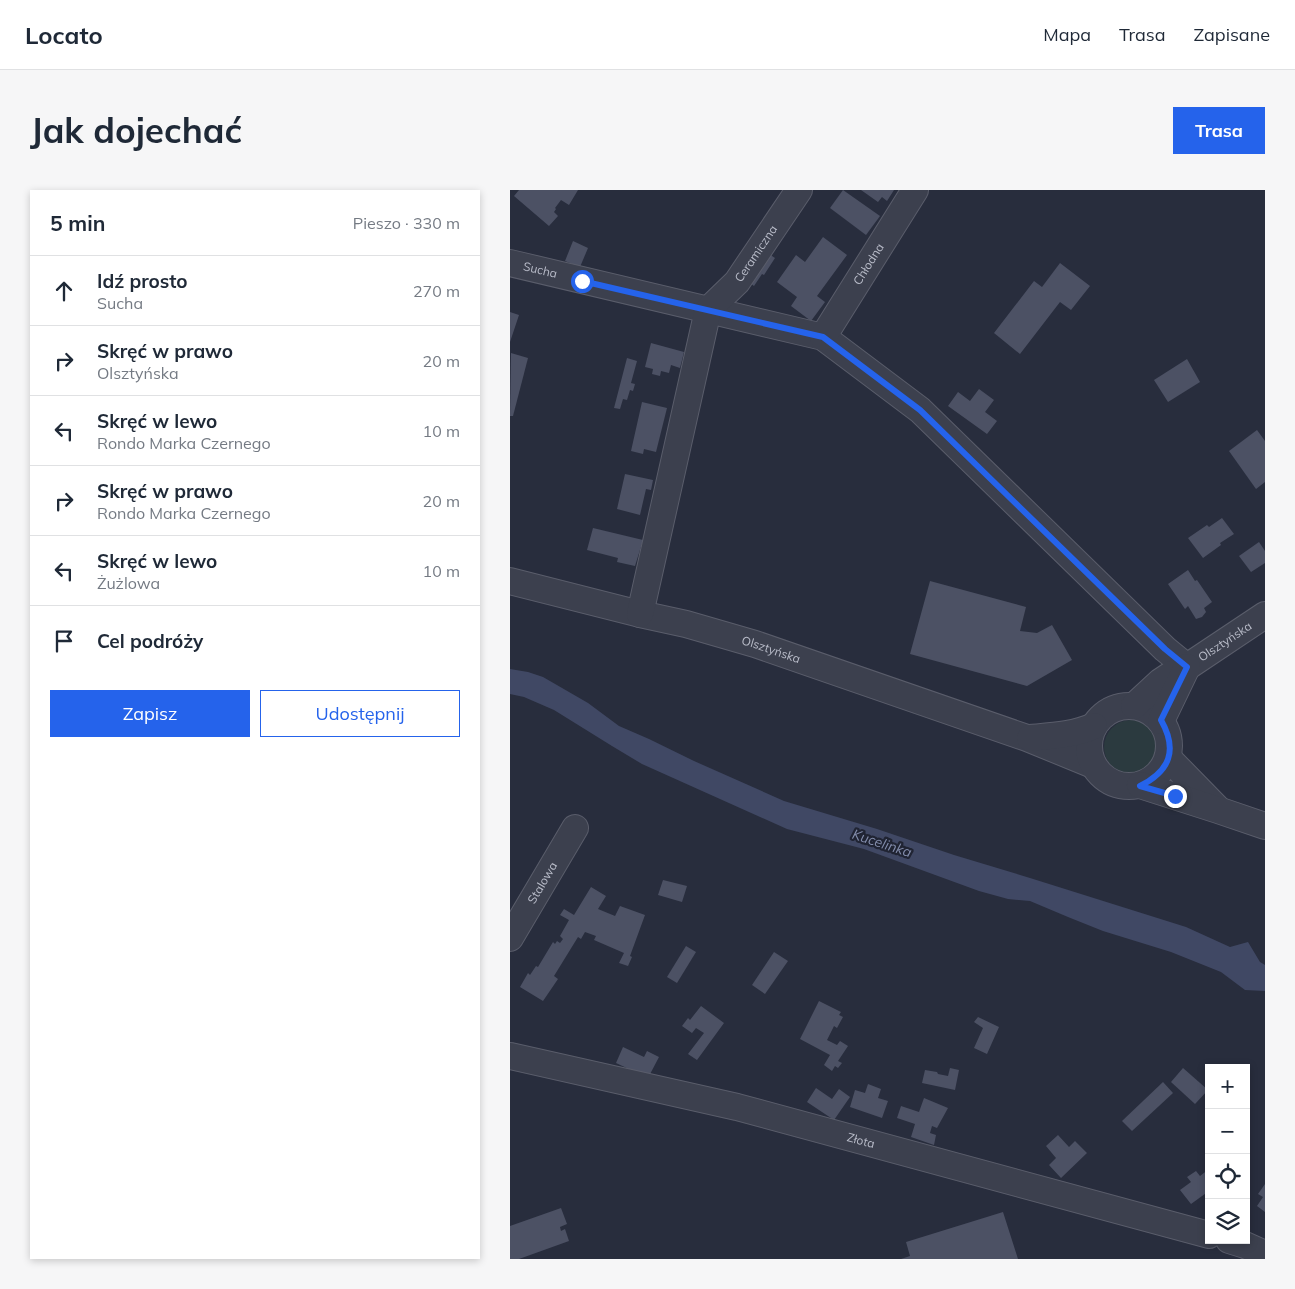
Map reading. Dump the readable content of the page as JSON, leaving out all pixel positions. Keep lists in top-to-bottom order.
{
  "streets": {
    "street": [
      "Ceramiczna",
      "Chłodna",
      "Sucha",
      "Olsztyńska",
      "Stalowa",
      "Złota"
    ]
  },
  "crossings": [
    ["Ceramiczna", "Sucha"],
    ["Chłodna", "Sucha"],
    ["Sucha", "Olsztyńska"]
  ],
  "water": ["Kucelinka"],
  "page": {
    "header": "Locato",
    "nav": ["Mapa", "Trasa", "Zapisane"],
    "buttons": [
      "Trasa",
      ["Zapisz", "Udostępnij"]
    ],
    "title": "Jak dojechać",
    "heading": ["5 min", "Pieszo · 330 m"],
    "list": [
      ["Idź prosto", "Sucha", "270 m"],
      ["Skręć w prawo", "Olsztyńska", "20 m"],
      ["Skręć w lewo", "Rondo Marka Czernego", "10 m"],
      ["Skręć w prawo", "Rondo Marka Czernego", "20 m"],
      ["Skręć w lewo", "Żużlowa", "10 m"],
      "Cel podróży"
    ],
    "map_buttons": ["+", "−"]
  }
}
